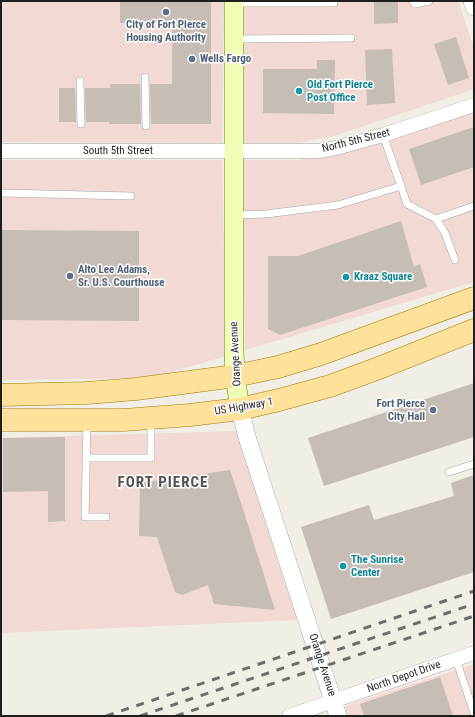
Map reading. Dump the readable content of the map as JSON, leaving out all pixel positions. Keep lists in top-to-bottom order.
{
  "streets": {
    "main road": ["Orange Avenue", "US Highway 1"],
    "street": ["North 5th Street", "South 5th Street", "North Depot Drive"]
  },
  "crossings": [
    ["North 5th Street", "South 5th Street"],
    ["North 5th Street", "Orange Avenue"],
    ["South 5th Street", "Orange Avenue"],
    ["Orange Avenue", "US Highway 1"],
    ["Orange Avenue", "North Depot Drive"]
  ],
  "districts": ["FORT PIERCE"],
  "places": [
    "City of Fort Pierce Housing Authority",
    "Wells Fargo",
    "Old Fort Pierce Post Office",
    "Alto Lee Adams, Sr. U.S. Courthouse",
    "Kraaz Square",
    "Fort Pierce City Hall",
    "The Sunrise Center"
  ]
}
